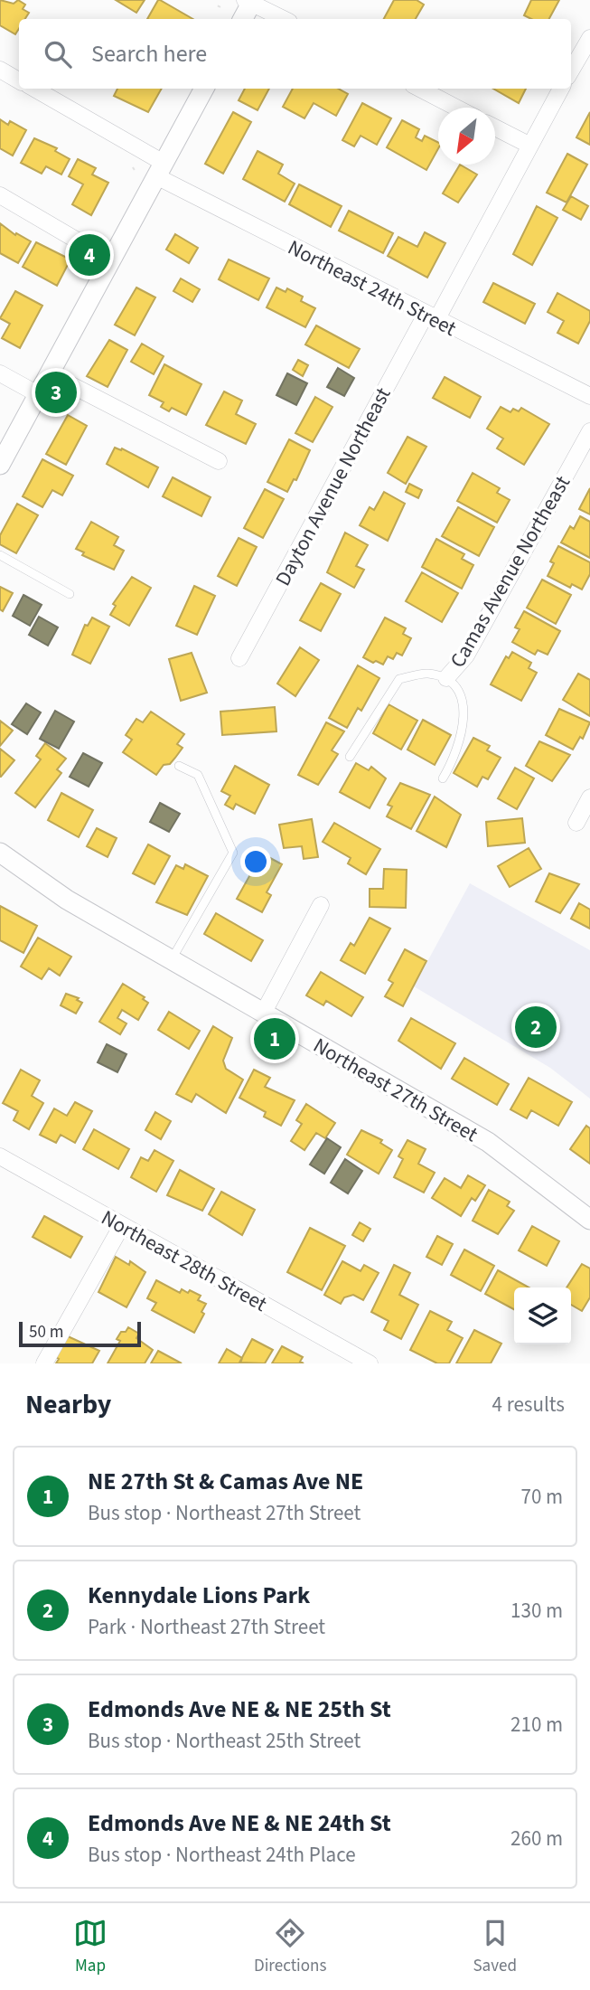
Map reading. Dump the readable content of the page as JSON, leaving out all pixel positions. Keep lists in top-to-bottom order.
{
  "streets": {
    "street": [
      "Northeast 24th Street",
      "Dayton Avenue Northeast",
      "Camas Avenue Northeast",
      "Northeast 27th Street",
      "Northeast 28th Street"
    ]
  },
  "crossings": [
    ["Northeast 24th Street", "Dayton Avenue Northeast"]
  ],
  "scale_bar": "50 m",
  "north": "bottom left",
  "page": {
    "search": "Search here",
    "pins": [
      "4",
      "3",
      "2",
      "1"
    ],
    "scale": "50 m",
    "heading": ["Nearby", "4 results"],
    "list": [
      {
        "mark": "1",
        "name": "NE 27th St & Camas Ave NE",
        "note": "Bus stop · Northeast 27th Street",
        "value": "70 m"
      },
      {
        "mark": "2",
        "name": "Kennydale Lions Park",
        "note": "Park · Northeast 27th Street",
        "value": "130 m"
      },
      {
        "mark": "3",
        "name": "Edmonds Ave NE & NE 25th St",
        "note": "Bus stop · Northeast 25th Street",
        "value": "210 m"
      },
      {
        "mark": "4",
        "name": "Edmonds Ave NE & NE 24th St",
        "note": "Bus stop · Northeast 24th Place",
        "value": "260 m"
      }
    ],
    "nav": ["Map", "Directions", "Saved"]
  }
}
